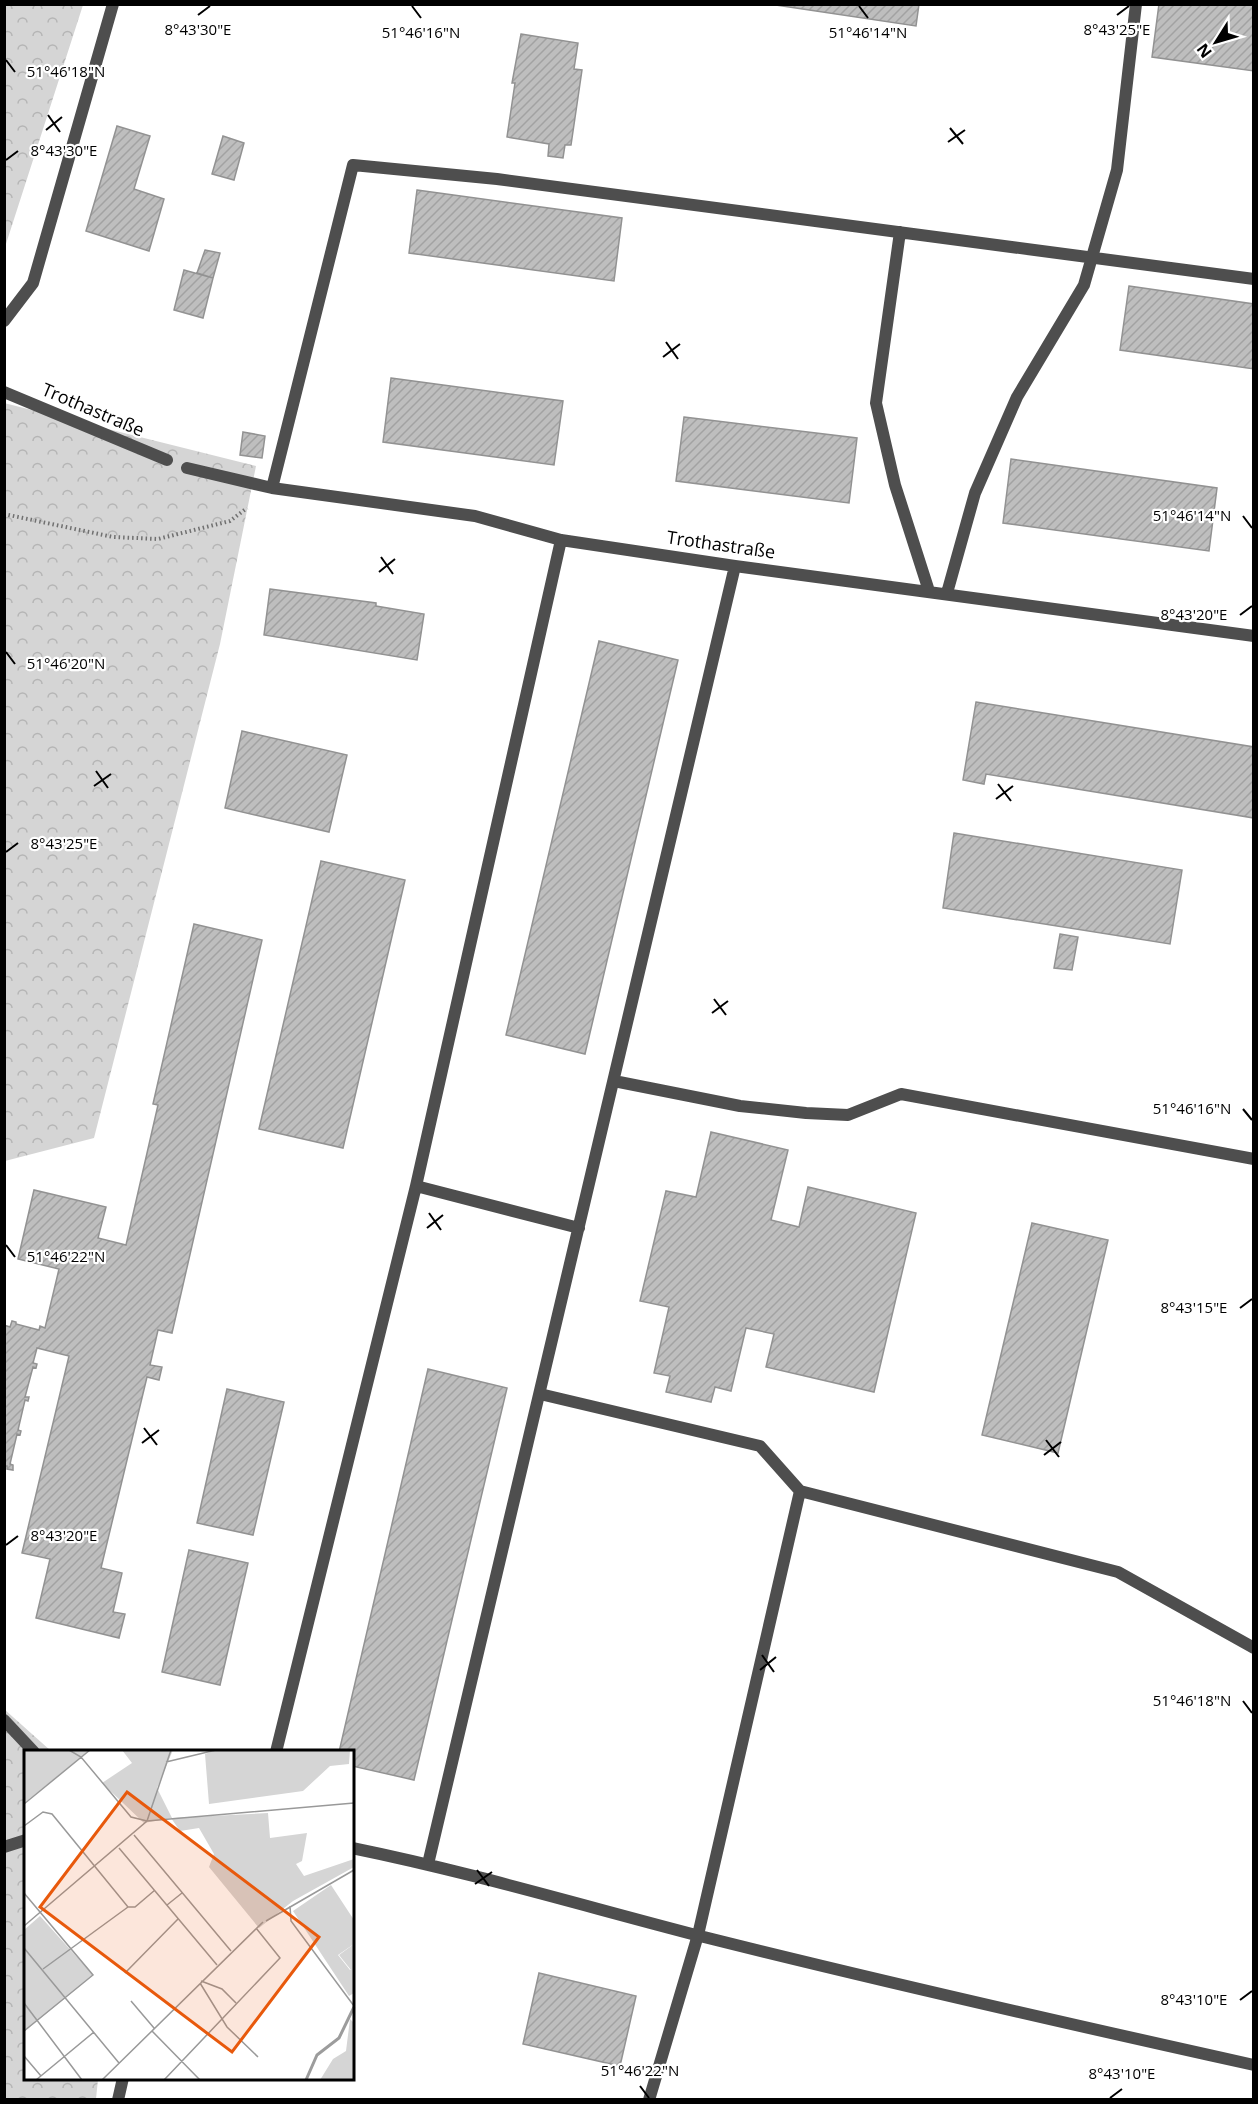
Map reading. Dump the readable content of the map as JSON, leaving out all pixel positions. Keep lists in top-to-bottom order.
{
  "streets": {
    "street": ["Trothastraße"]
  },
  "north": "bottom left",
  "coordinates": [
    "8°43'30\"E",
    "8°43'25\"E",
    "51°46'16\"N",
    "51°46'14\"N",
    "51°46'18\"N",
    "8°43'20\"E",
    "51°46'20\"N",
    "51°46'22\"N",
    "8°43'15\"E",
    "8°43'10\"E"
  ]
}
